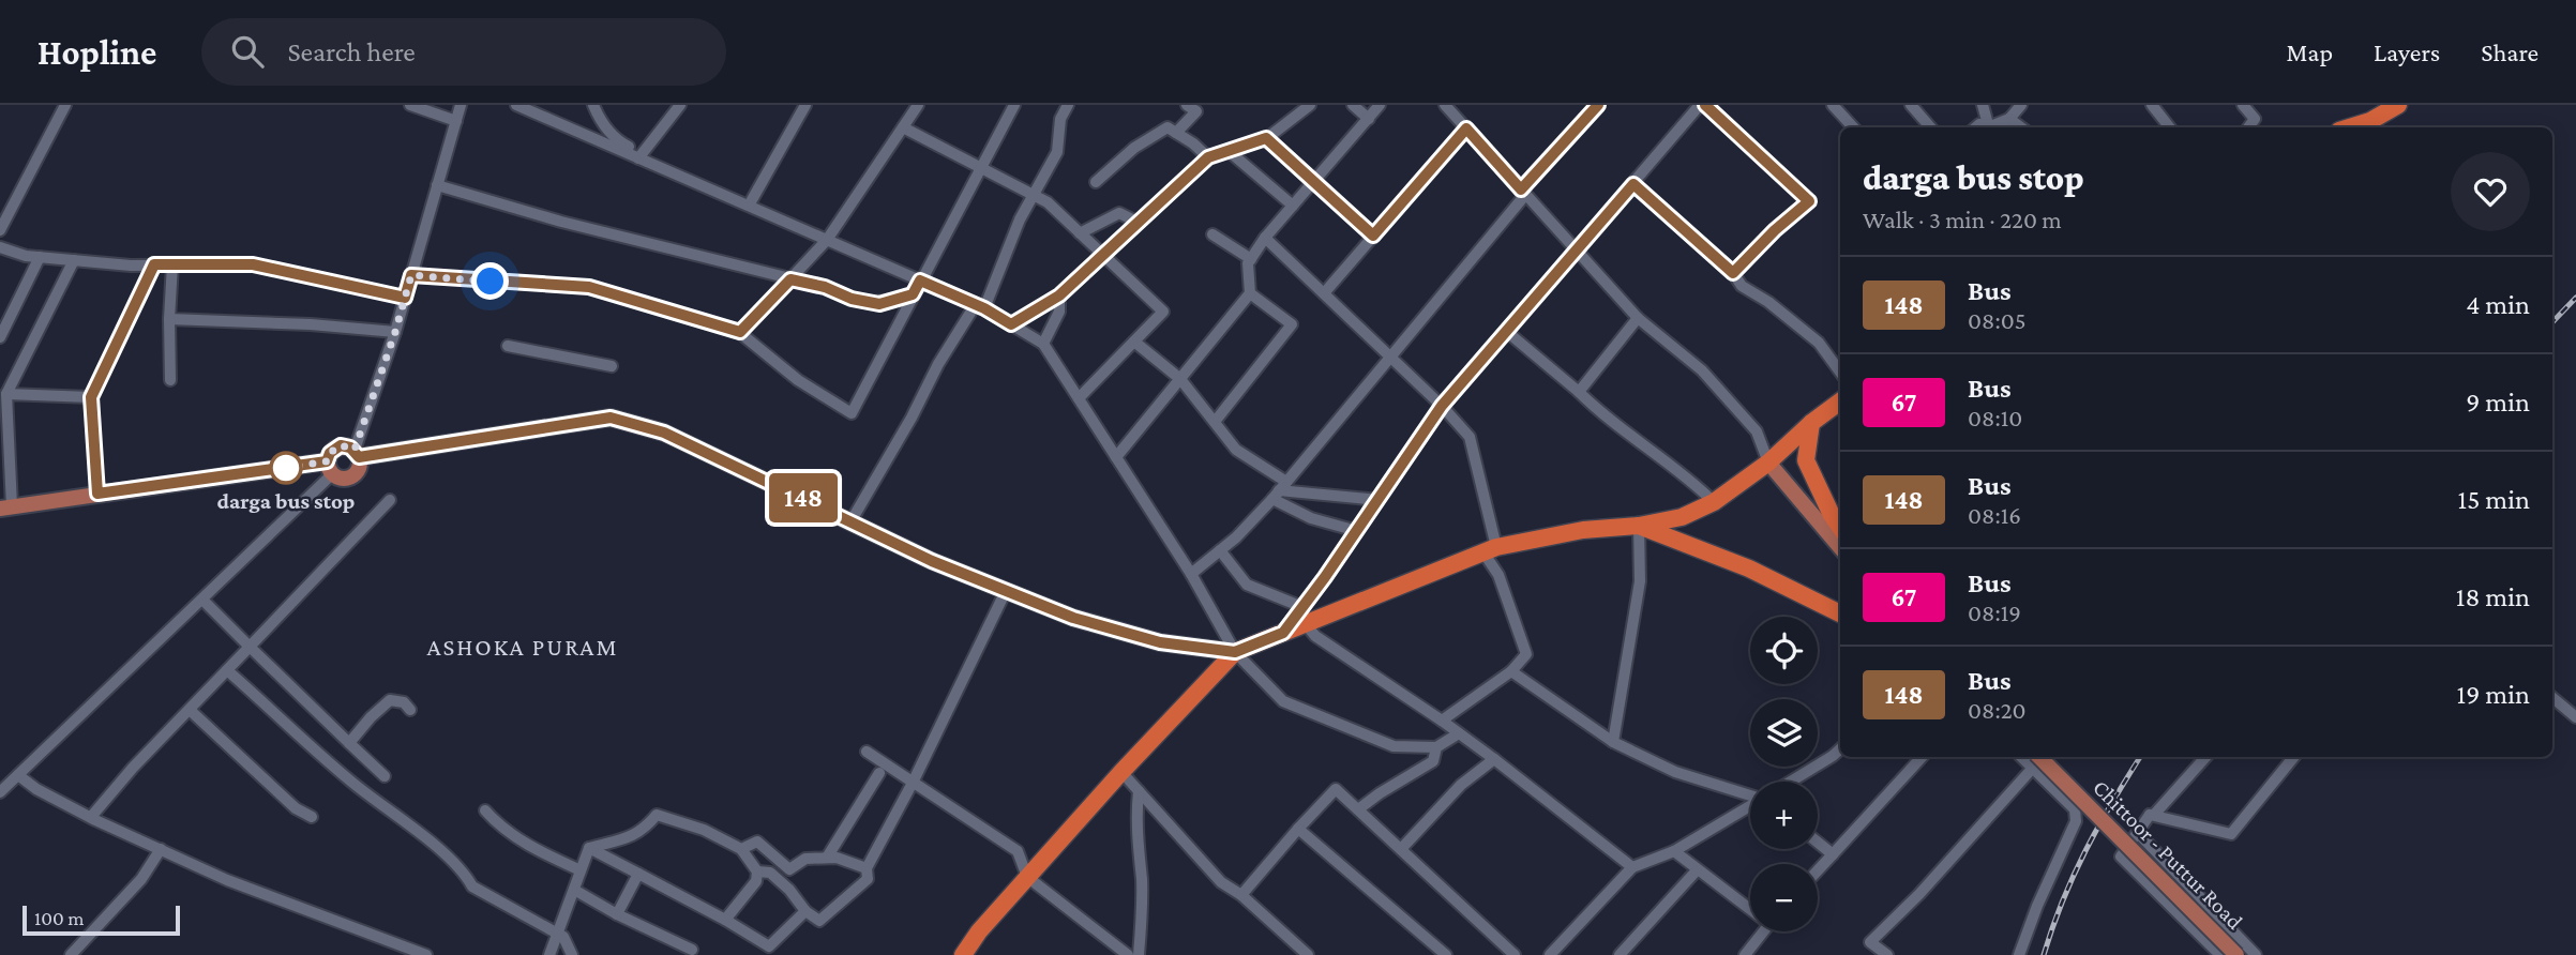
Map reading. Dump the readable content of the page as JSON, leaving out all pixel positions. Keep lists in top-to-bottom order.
{
  "streets": {
    "main road": ["Chittoor - Puttur Road"]
  },
  "districts": ["ASHOKA PURAM"],
  "places": ["darga bus stop"],
  "lines": ["bus line 148"],
  "scale_bar": "100 m",
  "page": {
    "header": "Hopline",
    "search": "Search here",
    "nav": ["Map", "Layers", "Share"],
    "on_map": "148",
    "heading": ["darga bus stop", "Walk · 3 min · 220 m"],
    "list": [
      {
        "mark": "148",
        "name": "Bus",
        "note": "08:05",
        "value": "4 min"
      },
      {
        "mark": "67",
        "name": "Bus",
        "note": "08:10",
        "value": "9 min"
      },
      {
        "mark": "148",
        "name": "Bus",
        "note": "08:16",
        "value": "15 min"
      },
      {
        "mark": "67",
        "name": "Bus",
        "note": "08:19",
        "value": "18 min"
      },
      {
        "mark": "148",
        "name": "Bus",
        "note": "08:20",
        "value": "19 min"
      }
    ],
    "map_buttons": ["+", "−"],
    "scale": "100 m"
  }
}
